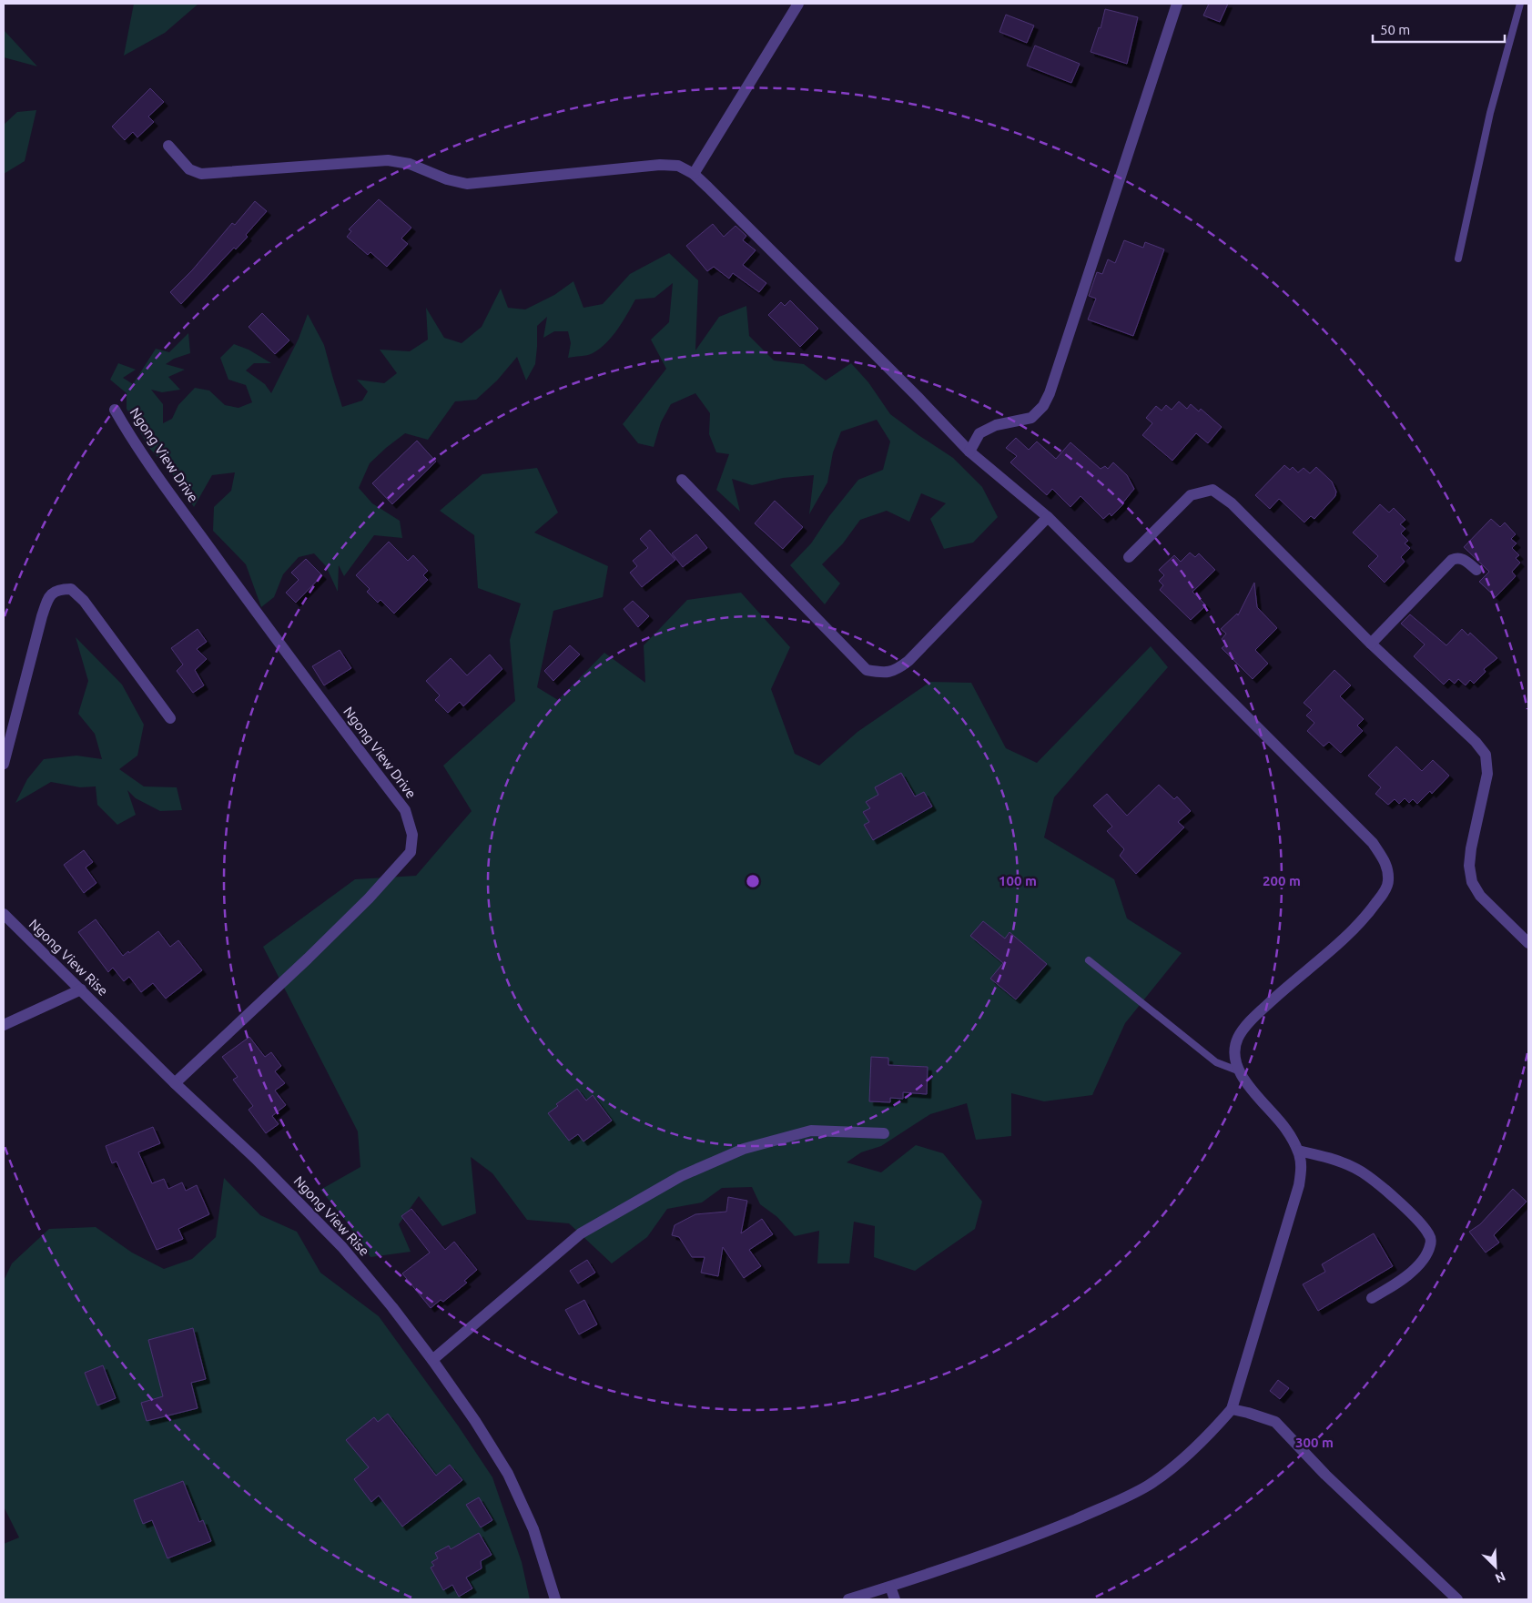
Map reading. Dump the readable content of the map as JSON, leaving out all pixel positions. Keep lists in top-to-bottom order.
{
  "streets": {
    "street": ["Ngong View Drive", "Ngong View Rise"]
  },
  "crossings": [
    ["Ngong View Drive", "Ngong View Rise"]
  ],
  "scale_bar": "50 m",
  "north": "bottom right",
  "rings": ["100 m", "200 m", "300 m"]
}
